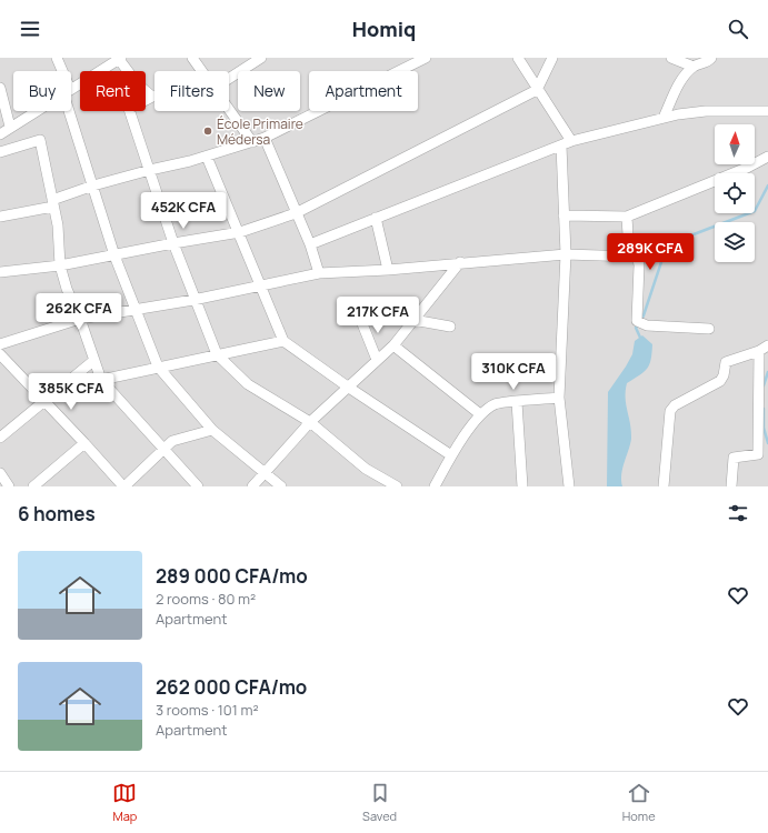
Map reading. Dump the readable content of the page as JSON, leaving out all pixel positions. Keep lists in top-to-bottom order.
{
  "places": ["École Primaire Médersa"],
  "north": "top",
  "page": {
    "header": "Homiq",
    "chip": [
      "Buy",
      "Rent",
      "Filters",
      "New",
      "Apartment"
    ],
    "price": [
      "452K CFA",
      "289K CFA",
      "262K CFA",
      "217K CFA",
      "310K CFA",
      "385K CFA"
    ],
    "heading": "6 homes",
    "list": [
      {
        "name": "289 000 CFA/mo",
        "note": "2 rooms · 80 m² · Apartment"
      },
      {
        "name": "262 000 CFA/mo",
        "note": "3 rooms · 101 m² · Apartment"
      }
    ],
    "tabs": ["Map", "Saved", "Home"]
  }
}
